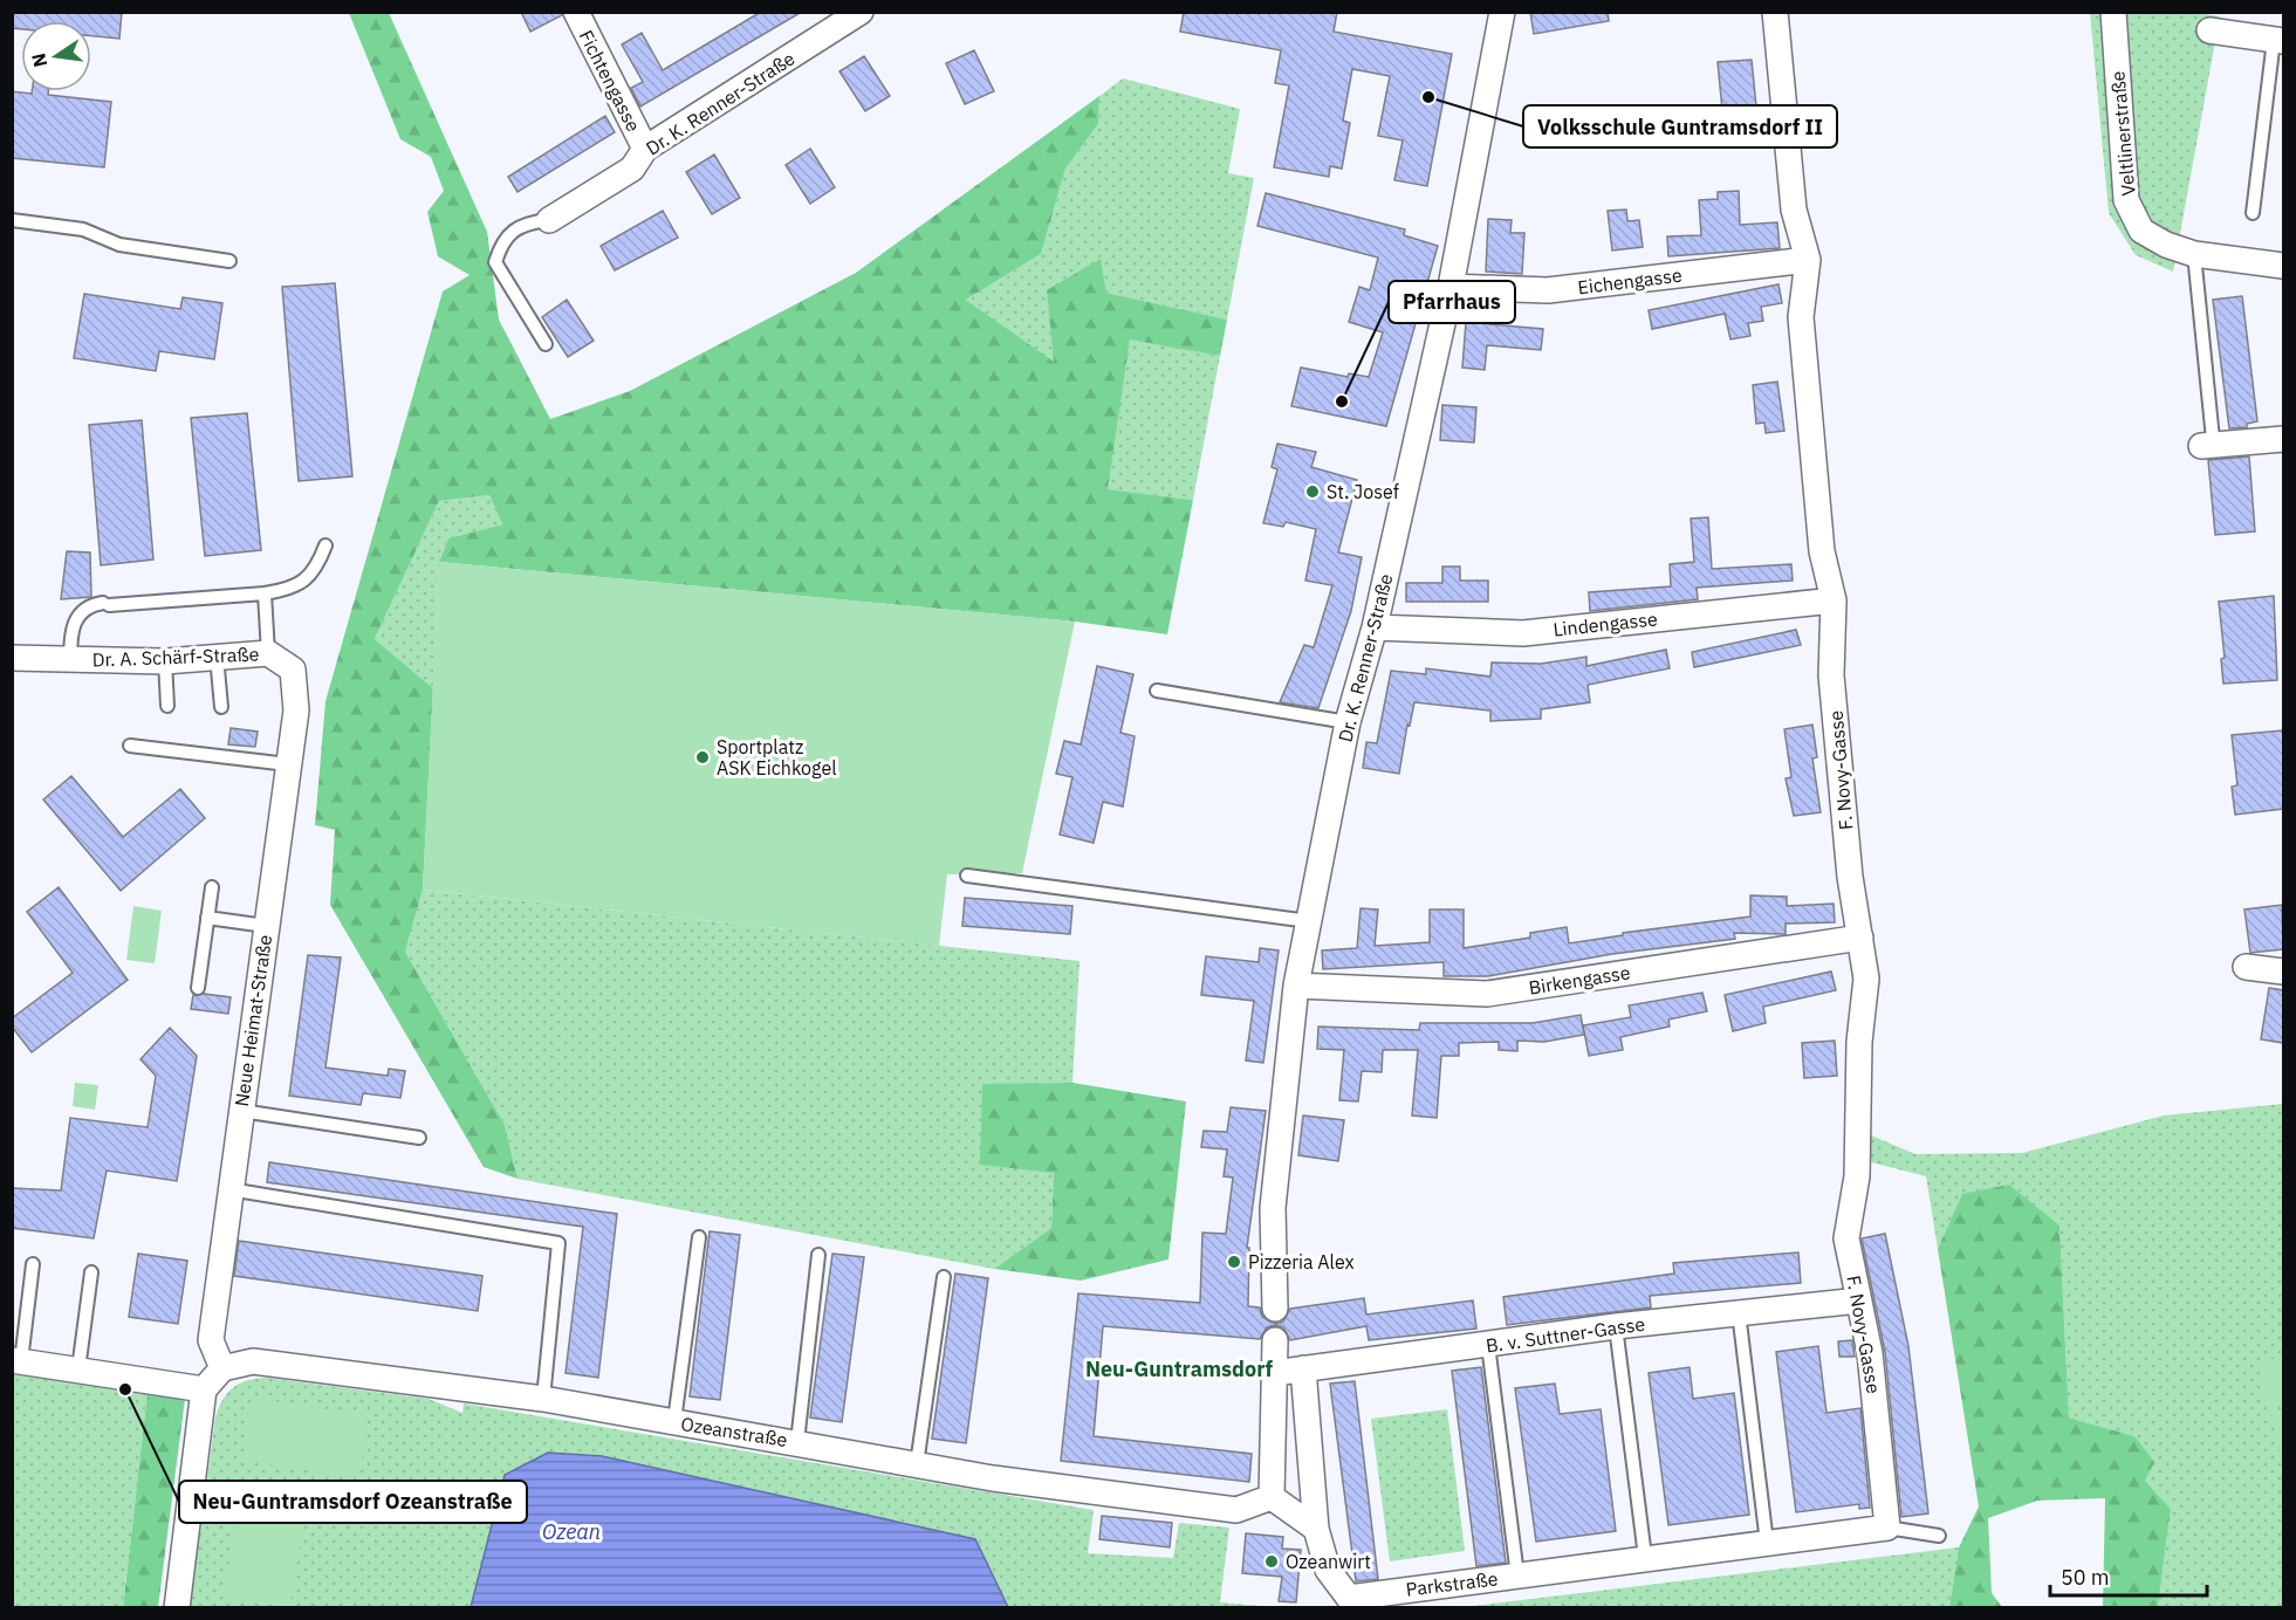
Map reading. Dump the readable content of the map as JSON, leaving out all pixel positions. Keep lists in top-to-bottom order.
{
  "streets": {
    "street": [
      "Fichtengasse",
      "Dr. K. Renner-Straße",
      "Veltlinerstraße",
      "Eichengasse",
      "Lindengasse",
      "Dr. A. Schärf-Straße",
      "F. Novy-Gasse",
      "Birkengasse",
      "Neue Heimat-Straße",
      "B. v. Suttner-Gasse",
      "Ozeanstraße",
      "Parkstraße"
    ]
  },
  "crossings": [
    ["Fichtengasse", "Dr. K. Renner-Straße"],
    ["Dr. K. Renner-Straße", "Eichengasse"],
    ["Dr. K. Renner-Straße", "Lindengasse"],
    ["Dr. K. Renner-Straße", "Birkengasse"],
    ["Eichengasse", "F. Novy-Gasse"],
    ["Lindengasse", "F. Novy-Gasse"],
    ["Dr. A. Schärf-Straße", "Neue Heimat-Straße"],
    ["F. Novy-Gasse", "Birkengasse"],
    ["F. Novy-Gasse", "B. v. Suttner-Gasse"],
    ["F. Novy-Gasse", "Parkstraße"],
    ["Neue Heimat-Straße", "Ozeanstraße"],
    ["B. v. Suttner-Gasse", "Parkstraße"]
  ],
  "districts": ["Neu-Guntramsdorf"],
  "water": ["Ozean"],
  "places": [
    "Volksschule Guntramsdorf II",
    "Pfarrhaus",
    "St. Josef",
    "Sportplatz ASK Eichkogel",
    "Pizzeria Alex",
    "Neu-Guntramsdorf Ozeanstraße",
    "Ozeanwirt"
  ],
  "scale_bar": "50 m",
  "north": "left"
}
